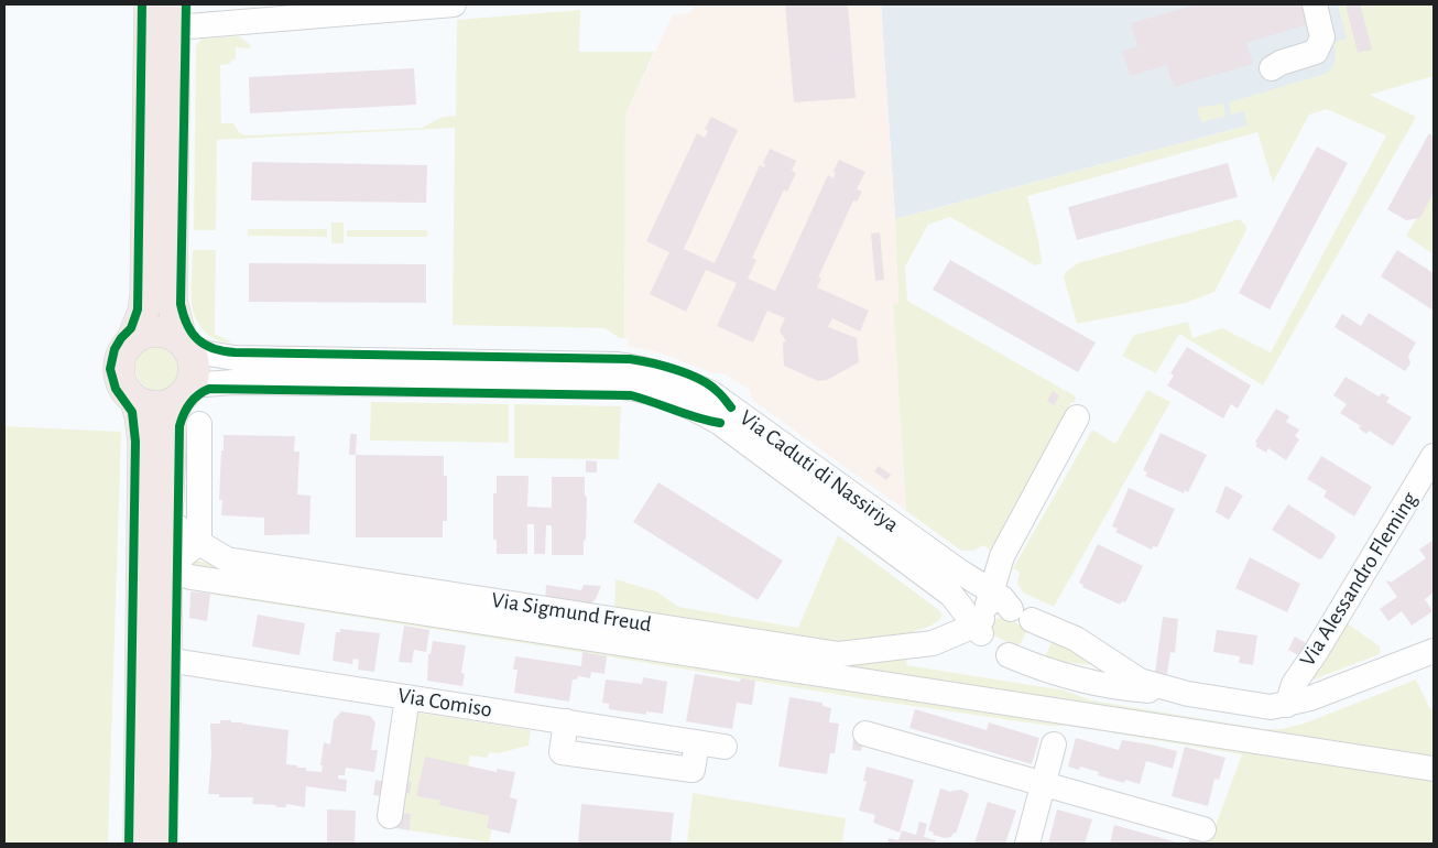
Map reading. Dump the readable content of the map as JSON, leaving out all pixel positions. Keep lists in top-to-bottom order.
{
  "streets": {
    "street": [
      "Via Caduti di Nassiriya",
      "Via Alessandro Fleming",
      "Via Sigmund Freud",
      "Via Comiso"
    ]
  },
  "crossings": [
    ["Via Caduti di Nassiriya", "Via Sigmund Freud"]
  ]
}
